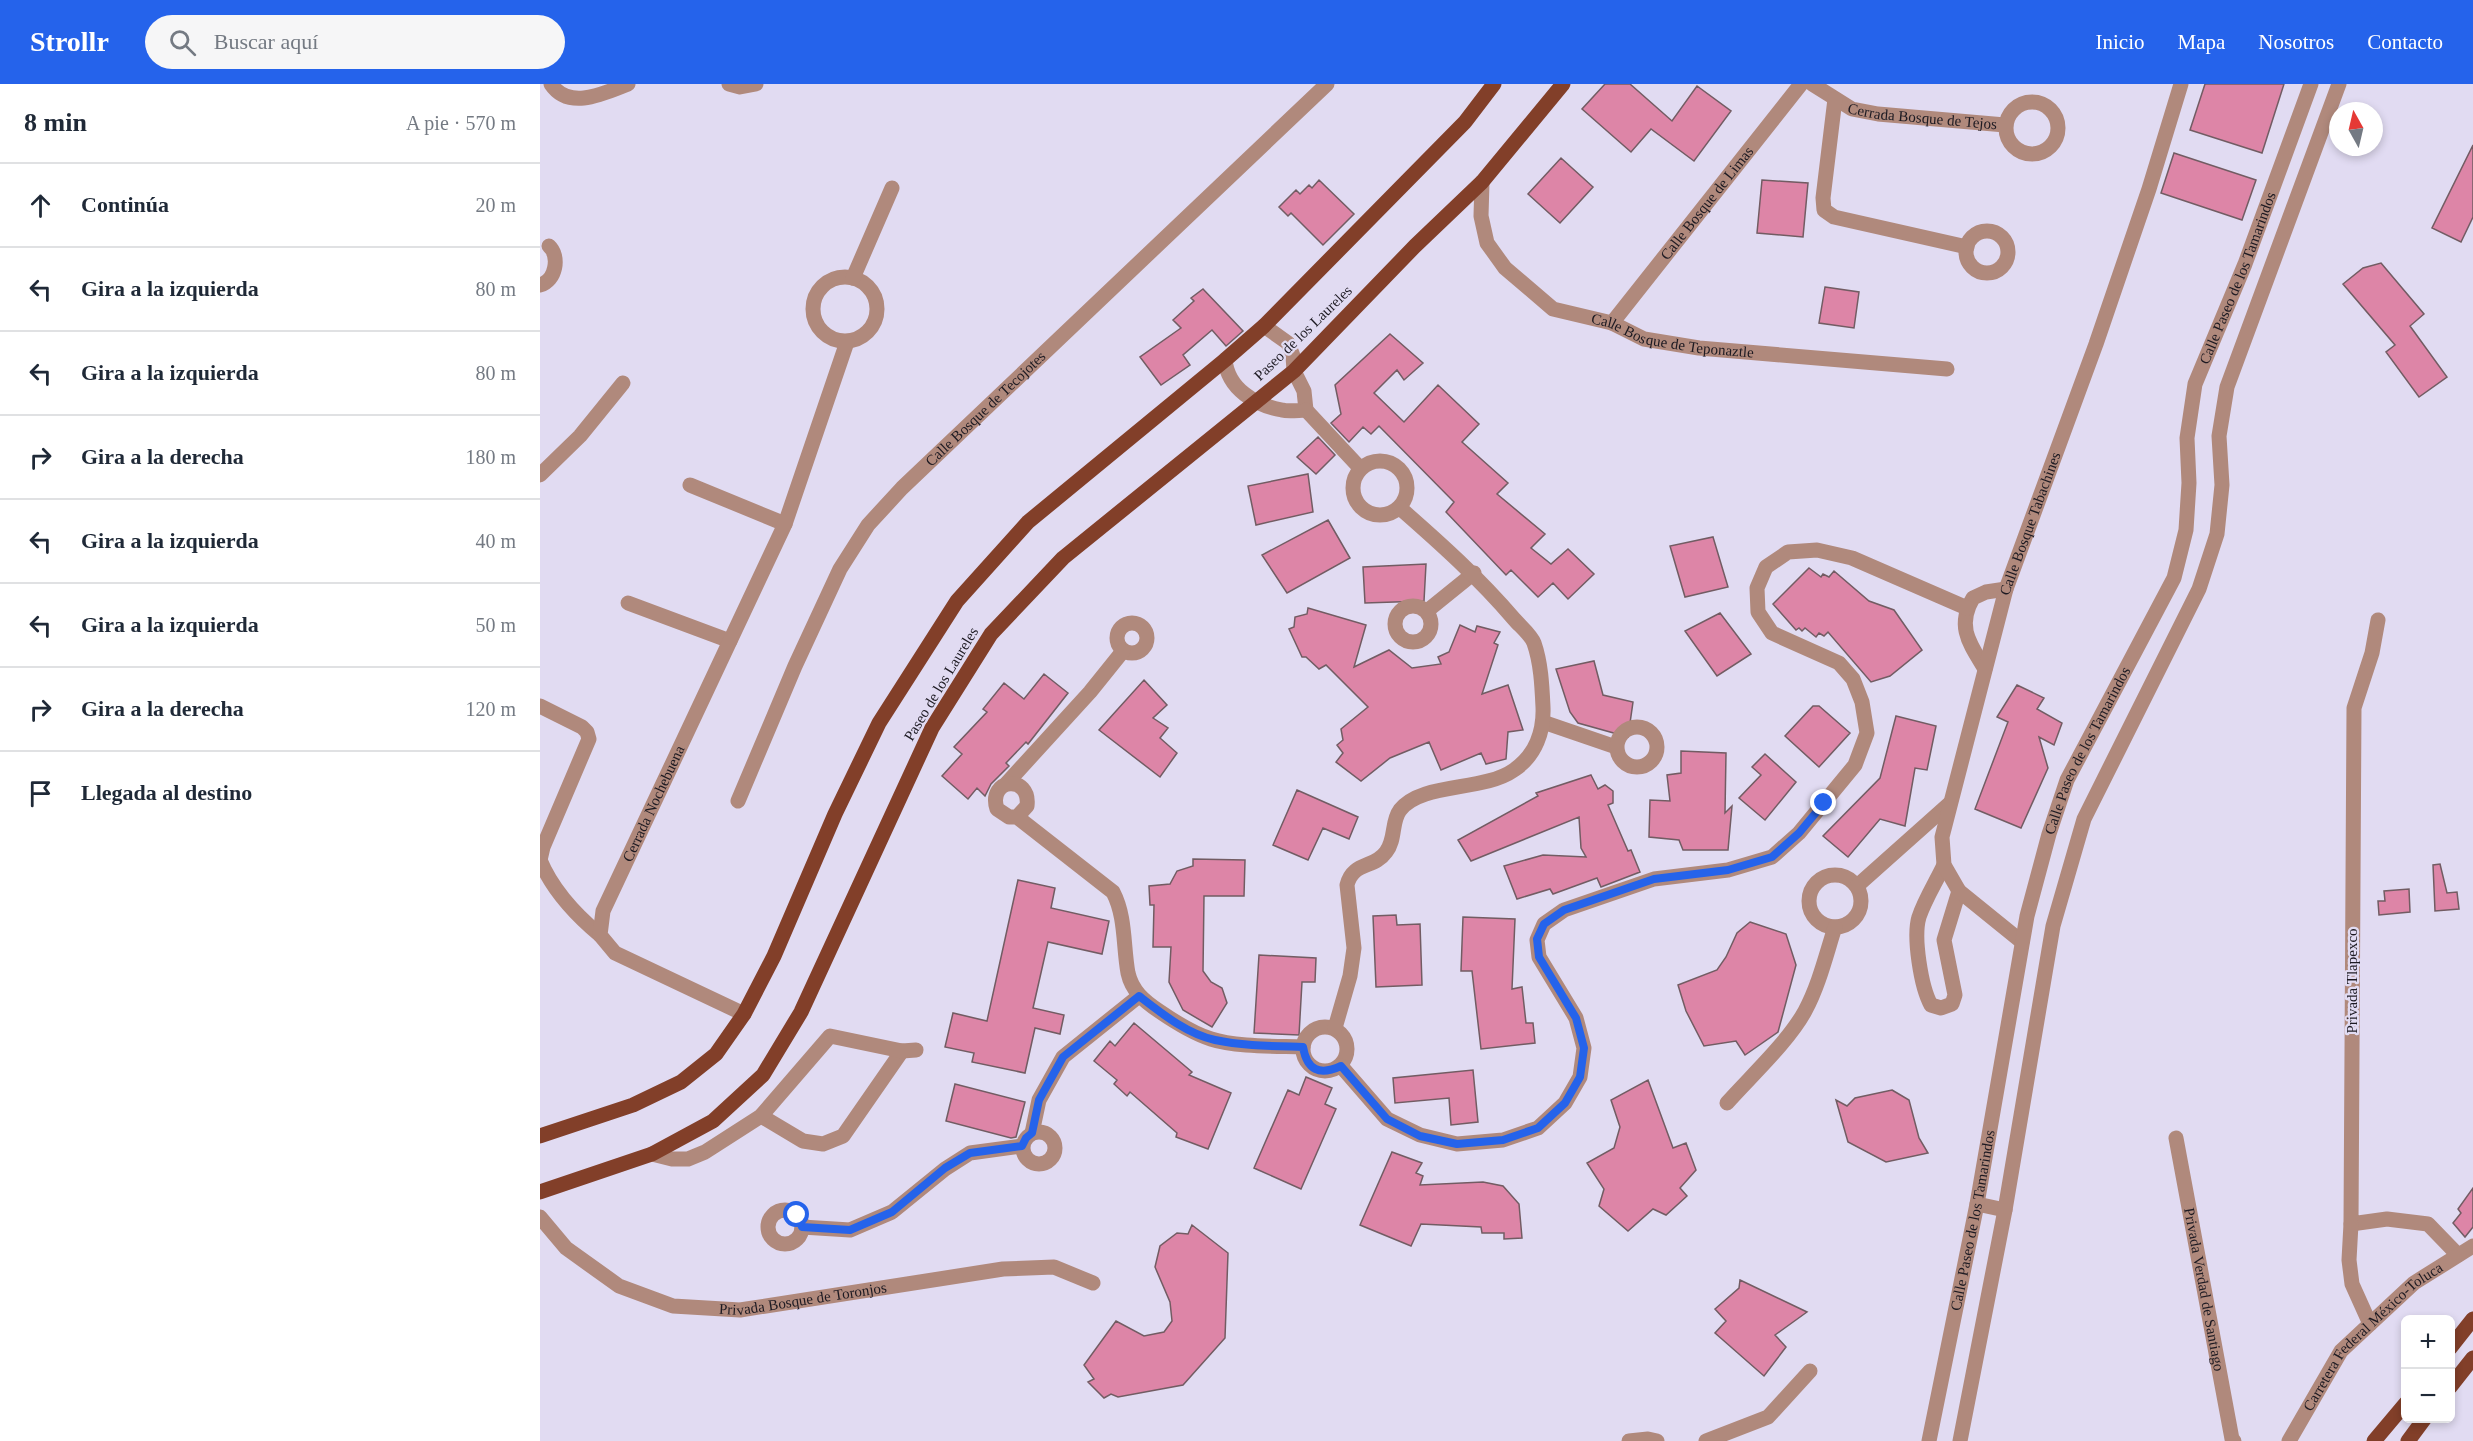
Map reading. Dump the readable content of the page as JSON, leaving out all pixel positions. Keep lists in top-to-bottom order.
{
  "streets": {
    "main road": ["Paseo de los Laureles"],
    "street": [
      "Cerrada Bosque de Tejos",
      "Calle Bosque de Limas",
      "Calle Paseo de los Tamarindos",
      "Calle Bosque de Teponaztle",
      "Calle Bosque de Tecojotes",
      "Calle Bosque Tabachines",
      "Cerrada Nochebuena",
      "Privada Tlapexco",
      "Privada Verdad de Santiago",
      "Privada Bosque de Toronjos",
      "Carretera Federal México-Toluca"
    ]
  },
  "crossings": [
    ["Calle Bosque de Limas", "Calle Bosque de Teponaztle"],
    ["Calle Paseo de los Tamarindos", "Calle Bosque Tabachines"],
    ["Paseo de los Laureles", "Calle Bosque de Teponaztle"],
    ["Privada Tlapexco", "Carretera Federal México-Toluca"]
  ],
  "north": "top",
  "page": {
    "header": "Strollr",
    "search": "Buscar aquí",
    "nav": [
      "Inicio",
      "Mapa",
      "Nosotros",
      "Contacto"
    ],
    "heading": ["8 min", "A pie · 570 m"],
    "list": [
      ["Continúa", "20 m"],
      ["Gira a la izquierda", "80 m"],
      ["Gira a la izquierda", "80 m"],
      ["Gira a la derecha", "180 m"],
      ["Gira a la izquierda", "40 m"],
      ["Gira a la izquierda", "50 m"],
      ["Gira a la derecha", "120 m"],
      "Llegada al destino"
    ],
    "map_buttons": ["+", "−"]
  }
}
